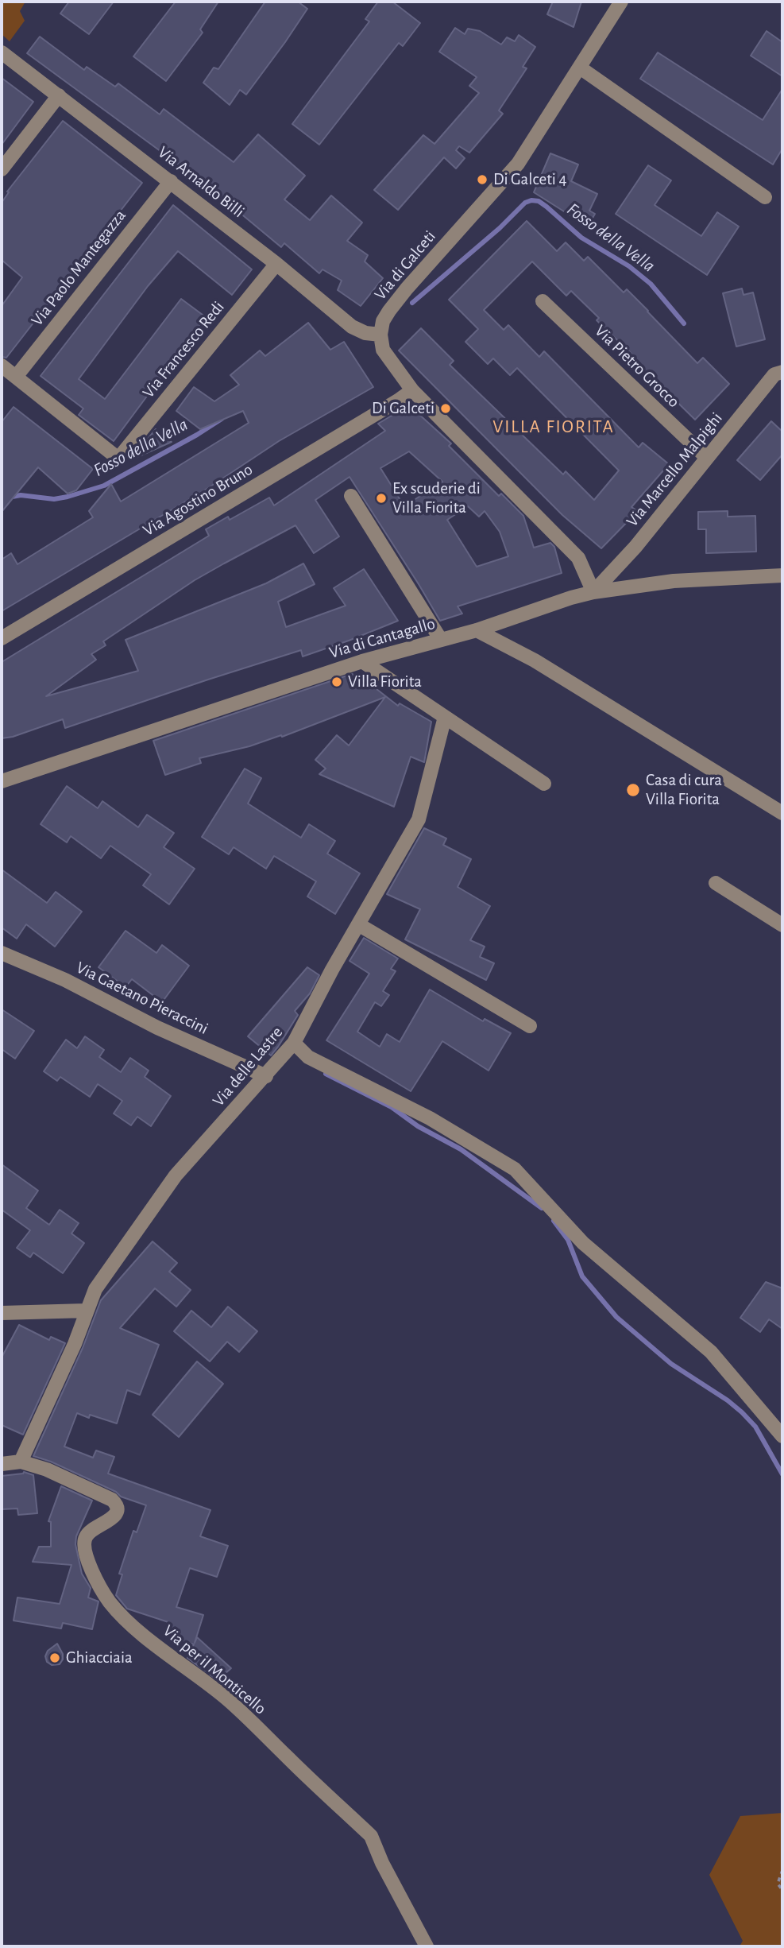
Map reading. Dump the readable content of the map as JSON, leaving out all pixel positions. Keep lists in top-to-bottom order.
{
  "streets": {
    "street": [
      "Via Arnaldo Billi",
      "Via di Galceti",
      "Via Paolo Mantegazza",
      "Via Francesco Redi",
      "Via Pietro Grocco",
      "Via Marcello Malpighi",
      "Via Agostino Bruno",
      "Via di Cantagallo",
      "Via Gaetano Pieraccini",
      "Via delle Lastre",
      "Via per il Monticello"
    ]
  },
  "crossings": [
    ["Via Arnaldo Billi", "Via di Galceti"],
    ["Via Arnaldo Billi", "Via Paolo Mantegazza"],
    ["Via Arnaldo Billi", "Via Francesco Redi"],
    ["Via Paolo Mantegazza", "Via Francesco Redi"],
    ["Via Pietro Grocco", "Via Marcello Malpighi"],
    ["Via Marcello Malpighi", "Via di Cantagallo"],
    ["Via Gaetano Pieraccini", "Via delle Lastre"],
    ["Via delle Lastre", "Via per il Monticello"]
  ],
  "districts": ["VILLA FIORITA"],
  "water": ["Fosso della Vella"],
  "places": [
    "Di Galceti 4",
    "Di Galceti",
    "Ex scuderie di Villa Fiorita",
    "Villa Fiorita",
    "Casa di cura Villa Fiorita",
    "Ghiacciaia"
  ]
}
